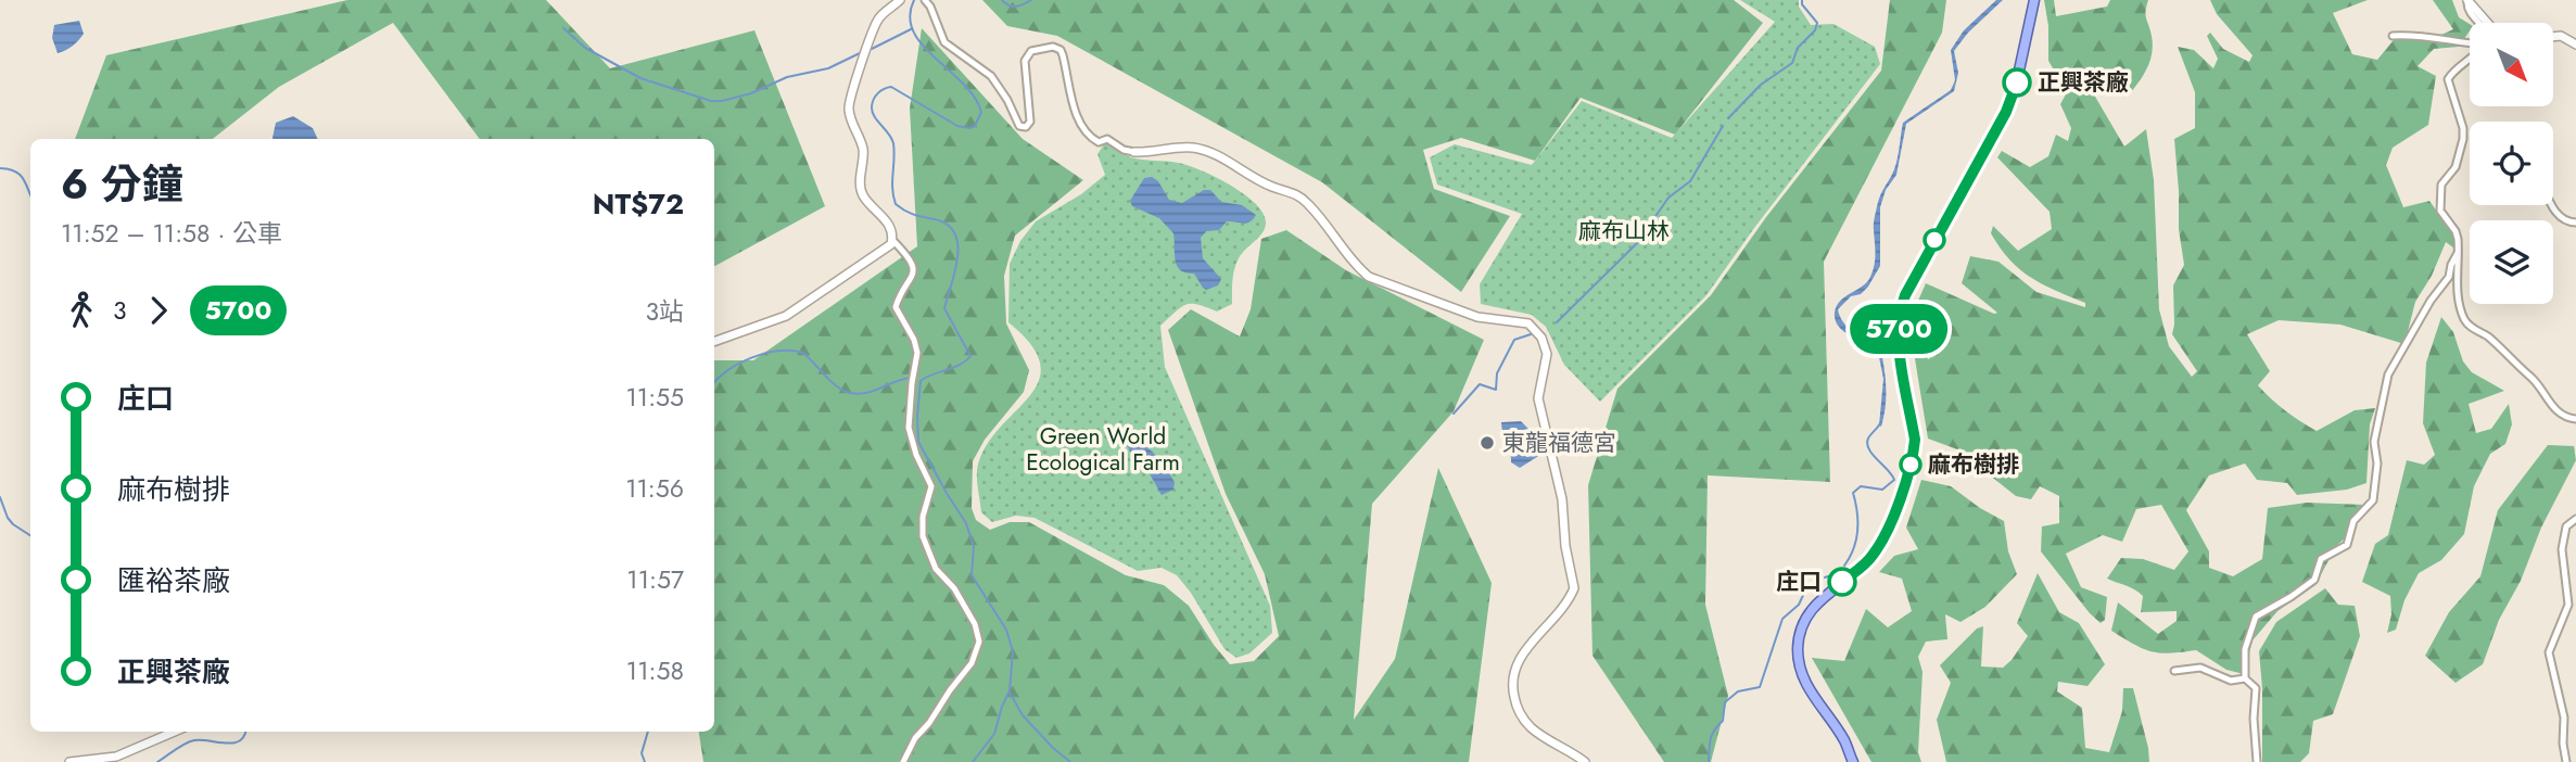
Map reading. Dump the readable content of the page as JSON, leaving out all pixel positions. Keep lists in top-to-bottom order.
{
  "parks": ["麻布山林", "Green World Ecological Farm"],
  "places": [
    "正興茶廠",
    "東龍福德宮",
    "麻布樹排",
    "庄口"
  ],
  "lines": ["bus line 5700"],
  "north": "bottom right",
  "page": {
    "on_map": "5700",
    "heading": ["6 分鐘", "11:52 – 11:58 · 公車", "NT$72"],
    "legs": ["3", "5700", "3站"],
    "list": [
      {
        "name": "庄口",
        "value": "11:55"
      },
      {
        "name": "麻布樹排",
        "value": "11:56"
      },
      {
        "name": "匯裕茶廠",
        "value": "11:57"
      },
      {
        "name": "正興茶廠",
        "value": "11:58"
      }
    ]
  }
}
